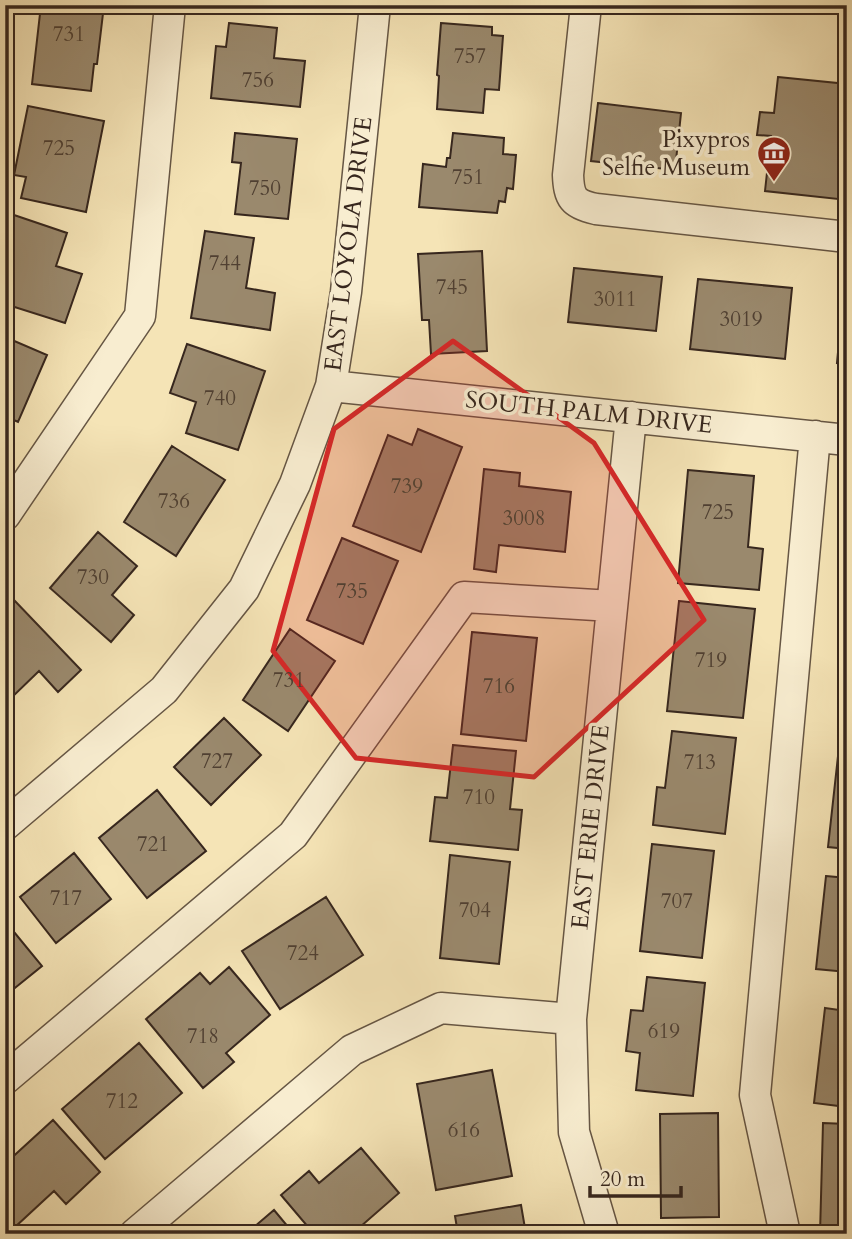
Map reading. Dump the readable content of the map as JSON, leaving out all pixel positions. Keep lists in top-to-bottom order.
{
  "streets": {
    "street": ["EAST LOYOLA DRIVE", "SOUTH PALM DRIVE", "EAST ERIE DRIVE"]
  },
  "crossings": [
    ["EAST LOYOLA DRIVE", "SOUTH PALM DRIVE"],
    ["SOUTH PALM DRIVE", "EAST ERIE DRIVE"]
  ],
  "places": {
    "museum": ["Pixypros Selfie Museum"]
  },
  "house_numbers": [
    "731",
    "757",
    "756",
    "725",
    "751",
    "750",
    "744",
    "745",
    "3011",
    "3019",
    "740",
    "739",
    "736",
    "725",
    "3008",
    "730",
    "735",
    "719",
    "731",
    "716",
    "727",
    "713",
    "710",
    "721",
    "717",
    "707",
    "704",
    "724",
    "619",
    "718",
    "712",
    "616"
  ],
  "scale_bar": "20 m"
}
